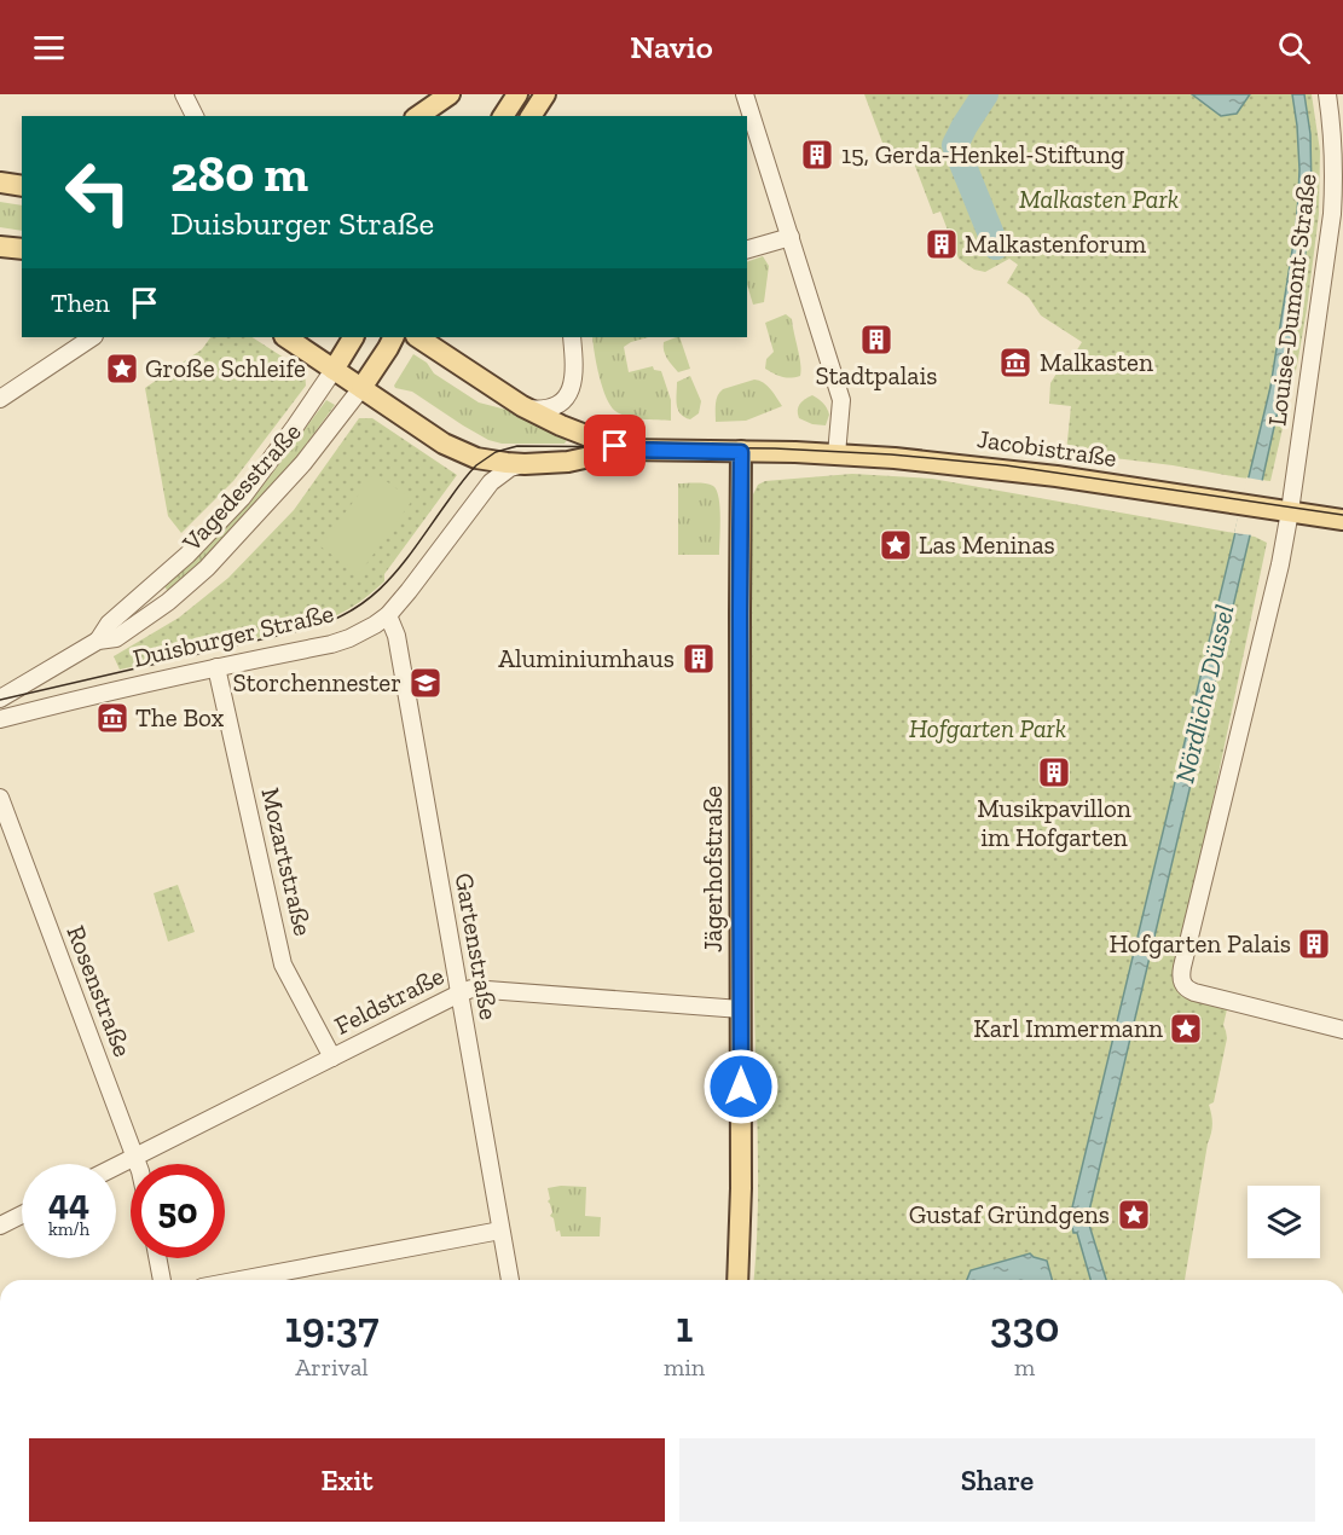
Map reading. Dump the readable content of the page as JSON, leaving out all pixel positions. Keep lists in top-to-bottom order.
{
  "streets": {
    "main road": [
      "Jacobistraße",
      "Vagedesstraße",
      "Duisburger Straße",
      "Jägerhofstraße"
    ],
    "street": [
      "Louise-Dumont-Straße",
      "Mozartstraße",
      "Gartenstraße",
      "Rosenstraße",
      "Feldstraße"
    ]
  },
  "crossings": [
    ["Louise-Dumont-Straße", "Jacobistraße"],
    ["Jacobistraße", "Duisburger Straße"],
    ["Jacobistraße", "Jägerhofstraße"],
    ["Duisburger Straße", "Mozartstraße"],
    ["Duisburger Straße", "Jägerhofstraße"],
    ["Duisburger Straße", "Gartenstraße"],
    ["Mozartstraße", "Feldstraße"],
    ["Jägerhofstraße", "Feldstraße"],
    ["Gartenstraße", "Feldstraße"],
    ["Rosenstraße", "Feldstraße"]
  ],
  "water": ["Nördliche Düssel"],
  "parks": ["Malkasten Park", "Hofgarten Park"],
  "places": {
    "building": [
      "15, Gerda-Henkel-Stiftung",
      "Malkastenforum",
      "Stadtpalais",
      "Aluminiumhaus",
      "Musikpavillon im Hofgarten",
      "Hofgarten Palais"
    ],
    "museum": ["Malkasten", "The Box"],
    "place": [
      "Große Schleife",
      "Las Meninas",
      "Karl Immermann",
      "Gustaf Gründgens"
    ],
    "school or university": ["Storchennester"]
  },
  "page": {
    "header": "Navio",
    "turn": ["280 m", "Duisburger Straße"],
    "then": "Then",
    "speed": "44 km/h",
    "limit": "50",
    "eta": [
      "19:37",
      "Arrival",
      "1",
      "min",
      "330",
      "m"
    ],
    "buttons": ["Exit", "Share"]
  }
}
